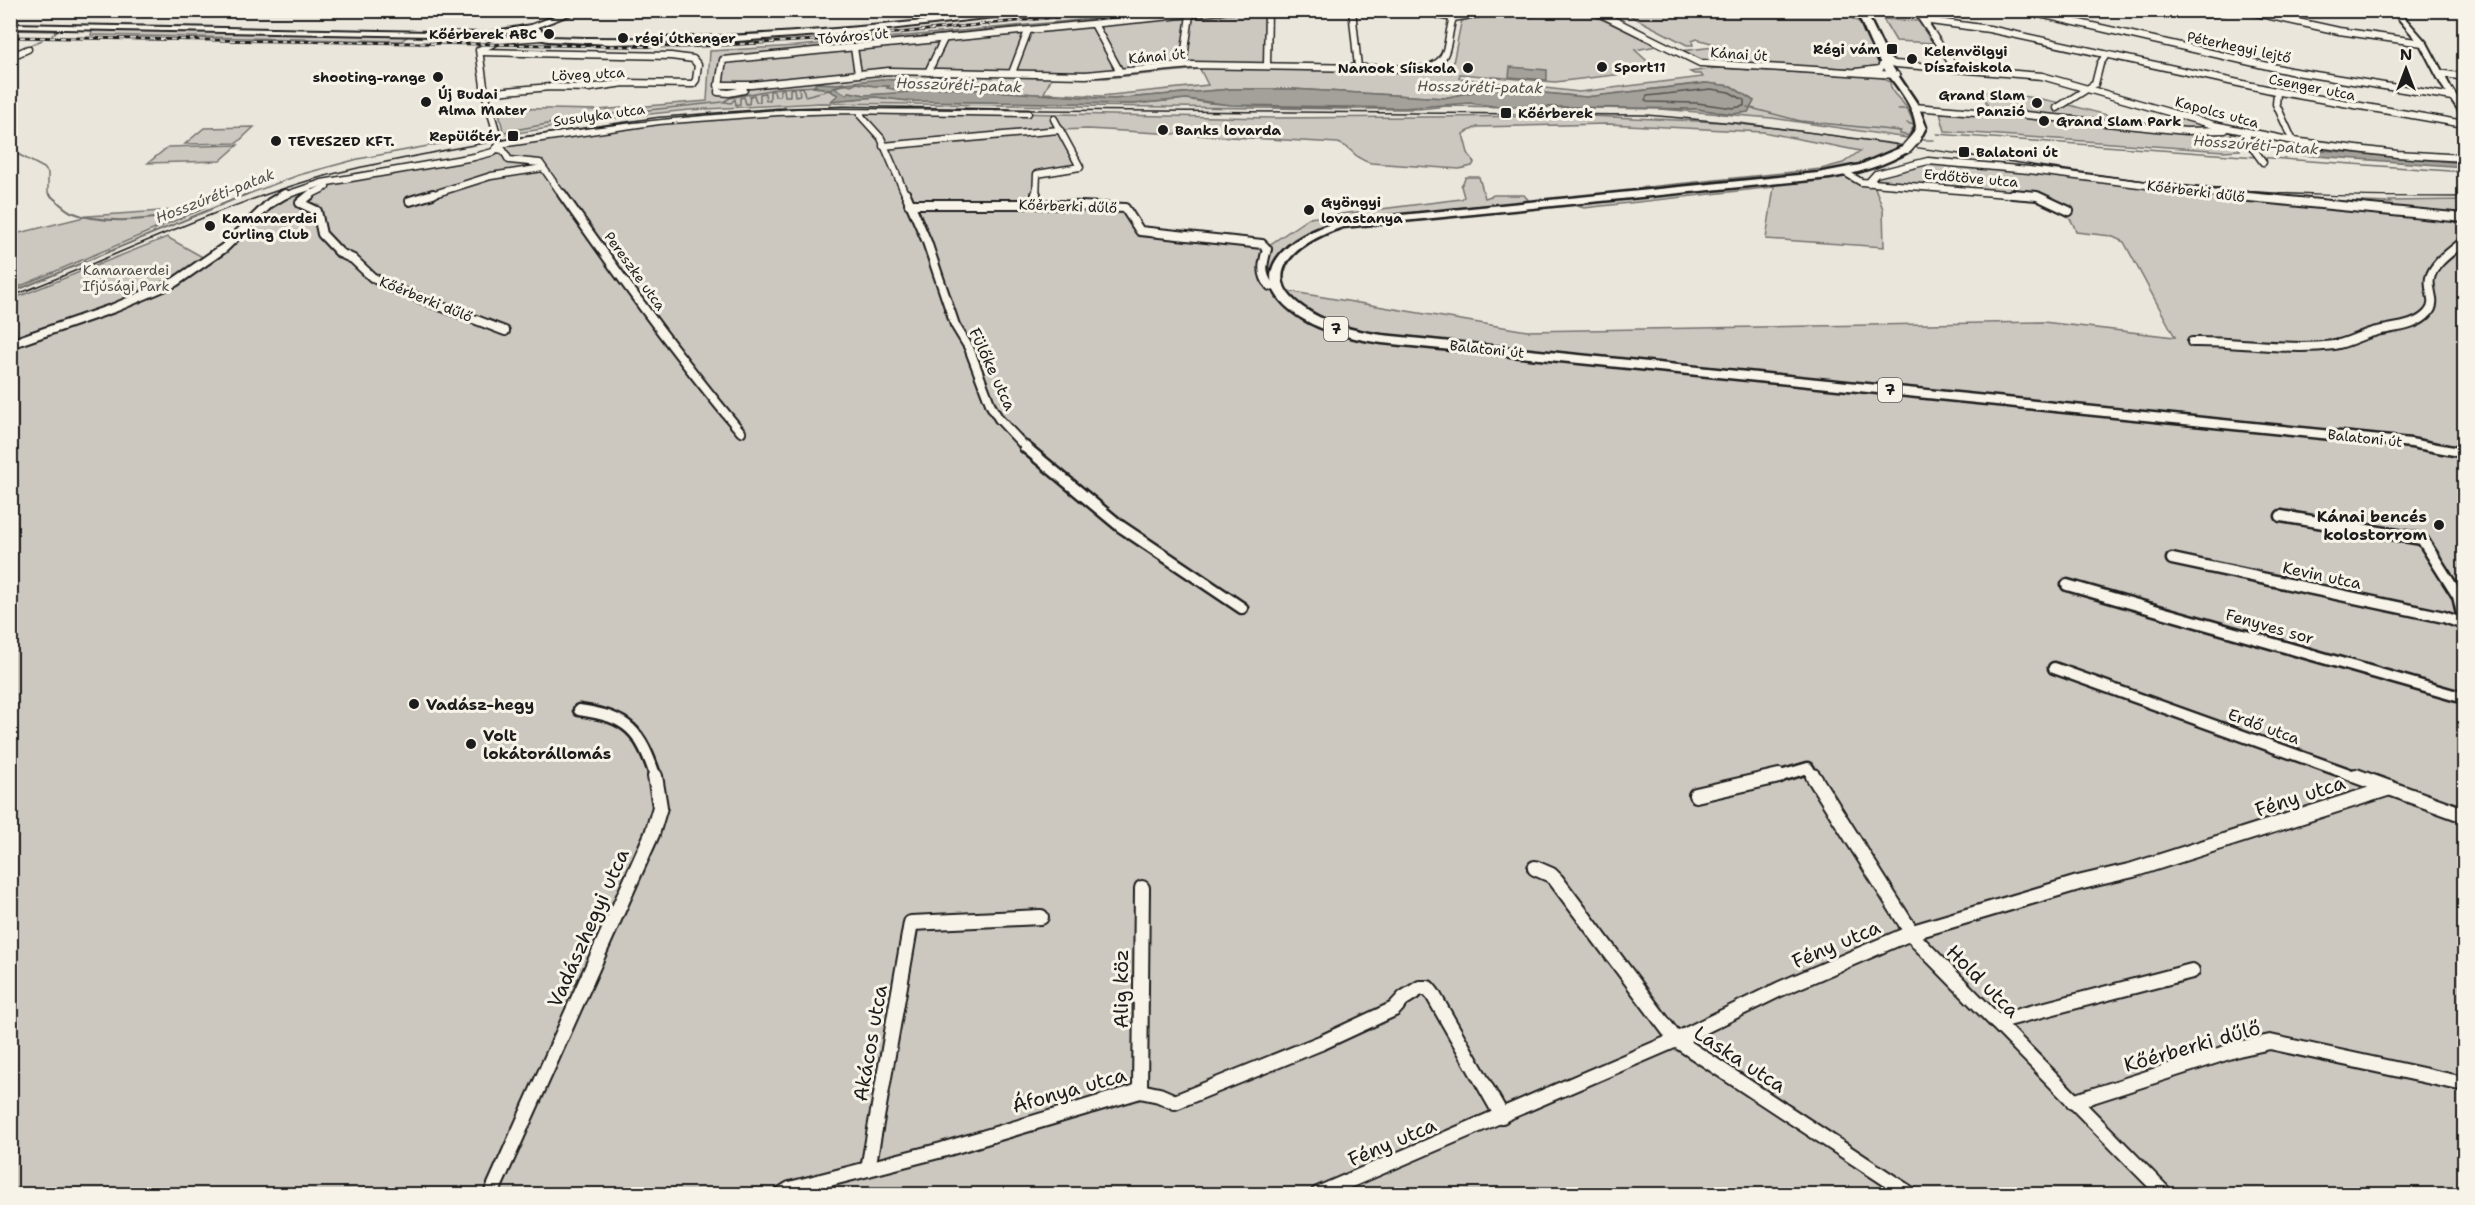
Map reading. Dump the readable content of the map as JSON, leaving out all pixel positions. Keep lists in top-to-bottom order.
{
  "streets": {
    "main road": ["7", "Balatoni út"],
    "street": [
      "Tóváros út",
      "Péterhegyi lejtő",
      "Kánai út",
      "Löveg utca",
      "Csenger utca",
      "Kapolcs utca",
      "Susulyka utca",
      "Erdőtöve utca",
      "Kőérberki dűlő",
      "Pereszke utca",
      "Fülőke utca",
      "Kevin utca",
      "Fenyves sor",
      "Erdő utca",
      "Fény utca",
      "Vadászhegyi utca",
      "Hold utca",
      "Alig köz",
      "Akácos utca",
      "Laska utca",
      "Áfonya utca"
    ]
  },
  "crossings": [
    ["Tóváros út", "Kánai út"],
    ["Kánai út", "Kapolcs utca"],
    ["Susulyka utca", "Kőérberki dűlő"],
    ["Susulyka utca", "Fülőke utca"],
    ["Erdőtöve utca", "Kőérberki dűlő"],
    ["Kőérberki dűlő", "Balatoni út"],
    ["Kőérberki dűlő", "Fülőke utca"],
    ["Kőérberki dűlő", "Hold utca"],
    ["Erdő utca", "Fény utca"],
    ["Fény utca", "Hold utca"],
    ["Fény utca", "Laska utca"],
    ["Fény utca", "Áfonya utca"],
    ["Alig köz", "Áfonya utca"],
    ["Akácos utca", "Áfonya utca"]
  ],
  "water": ["Hosszúréti-patak"],
  "parks": ["Kamaraerdei Ifjúsági Park"],
  "places": {
    "other": [
      "Kőérberek ABC",
      "régi úthenger",
      "Kelenvölgyi Díszfaiskola",
      "Sport11",
      "Nanook Síiskola",
      "shooting-range",
      "Új Budai Alma Mater",
      "Grand Slam Panzió",
      "Grand Slam Park",
      "Banks lovarda",
      "TEVESZED KFT.",
      "Gyöngyi lovastanya",
      "Kamaraerdei Curling Club",
      "Kánai bencés kolostorrom",
      "Vadász-hegy",
      "Volt lokátorállomás"
    ],
    "transit": [
      "Régi vám",
      "Kőérberek",
      "Repülőtér",
      "Balatoni út"
    ]
  },
  "north": "top"
}
